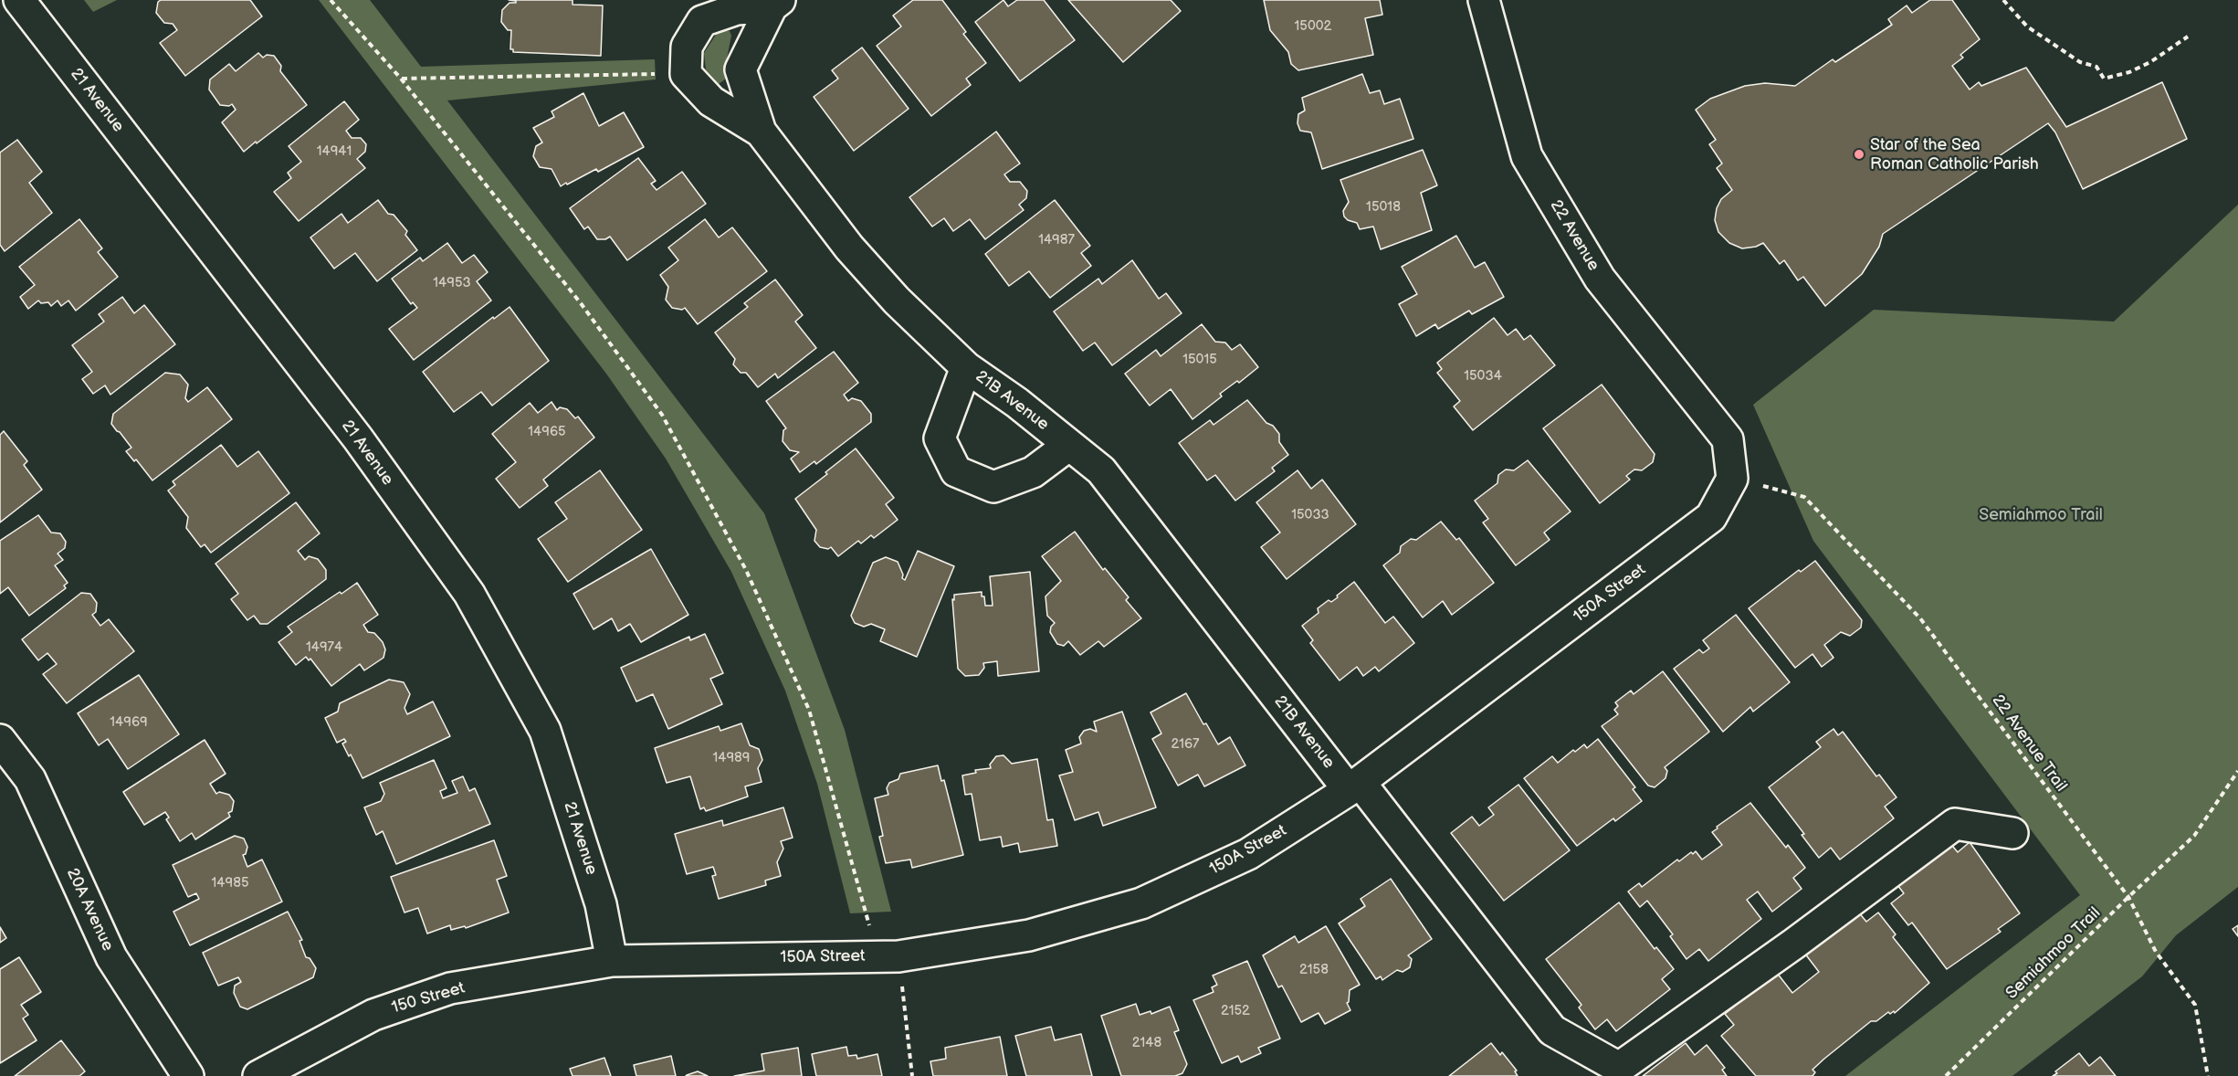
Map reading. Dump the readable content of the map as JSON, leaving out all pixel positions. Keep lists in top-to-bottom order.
{
  "streets": {
    "street": [
      "21 Avenue",
      "22 Avenue",
      "21B Avenue",
      "150A Street",
      "20A Avenue",
      "150 Street"
    ],
    "path": ["22 Avenue Trail", "Semiahmoo Trail"]
  },
  "crossings": [
    ["21 Avenue", "150A Street"],
    ["21 Avenue", "150 Street"],
    ["22 Avenue", "150A Street"],
    ["21B Avenue", "150A Street"],
    ["150A Street", "150 Street"],
    ["22 Avenue Trail", "Semiahmoo Trail"]
  ],
  "parks": ["Semiahmoo Trail"],
  "places": ["Star of the Sea Roman Catholic Parish"],
  "house_numbers": [
    "15002",
    "14941",
    "15018",
    "14987",
    "14953",
    "15015",
    "15034",
    "14965",
    "15033",
    "14974",
    "14969",
    "2167",
    "14989",
    "14985",
    "2158",
    "2152",
    "2148"
  ]
}
